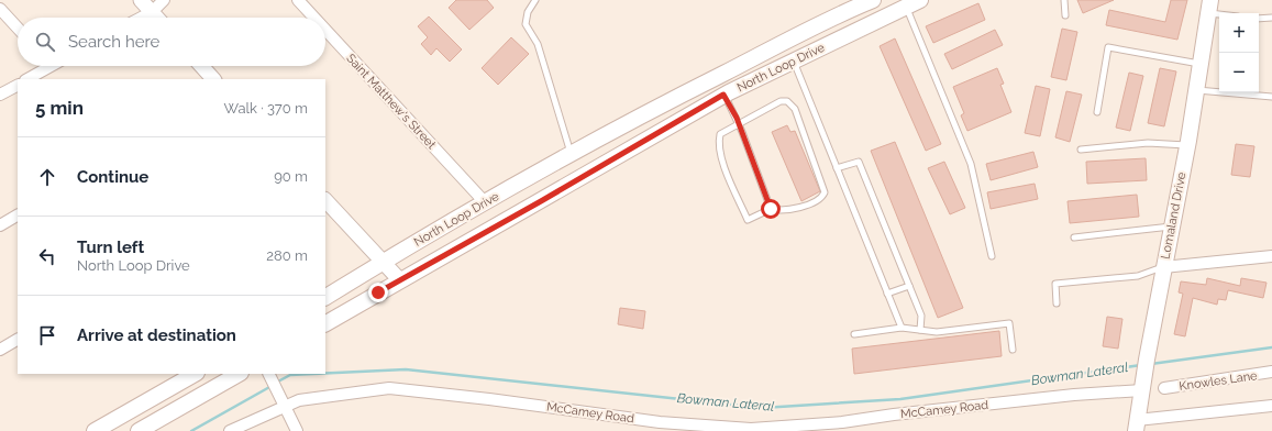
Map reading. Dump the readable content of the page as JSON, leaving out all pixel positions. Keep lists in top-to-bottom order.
{
  "streets": {
    "main road": ["North Loop Drive", "Lomaland Drive"],
    "street": ["Saint Matthew's Street", "Knowles Lane", "McCamey Road"]
  },
  "crossings": [
    ["North Loop Drive", "Saint Matthew's Street"],
    ["Lomaland Drive", "McCamey Road"]
  ],
  "water": ["Bowman Lateral"],
  "page": {
    "map_buttons": ["+", "−"],
    "search": "Search here",
    "heading": ["5 min", "Walk · 370 m"],
    "list": [
      ["Continue", "90 m"],
      ["Turn left", "North Loop Drive", "280 m"],
      "Arrive at destination"
    ]
  }
}
